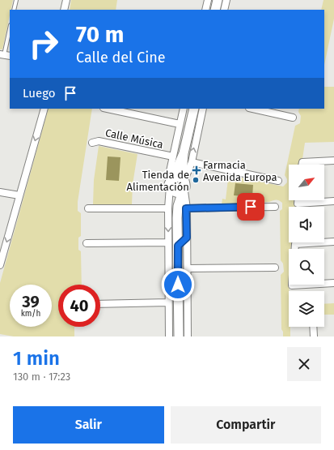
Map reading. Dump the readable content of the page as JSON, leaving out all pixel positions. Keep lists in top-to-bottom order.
{
  "streets": {
    "street": ["Calle Música"]
  },
  "places": {
    "health": ["Farmacia Avenida Europa"],
    "other": ["Tienda de Alimentación"]
  },
  "north": "top right",
  "page": {
    "turn": ["70 m", "Calle del Cine"],
    "then": "Luego",
    "speed": "39 km/h",
    "limit": "40",
    "heading": ["1 min", "130 m · 17:23"],
    "buttons": ["Salir", "Compartir"]
  }
}
